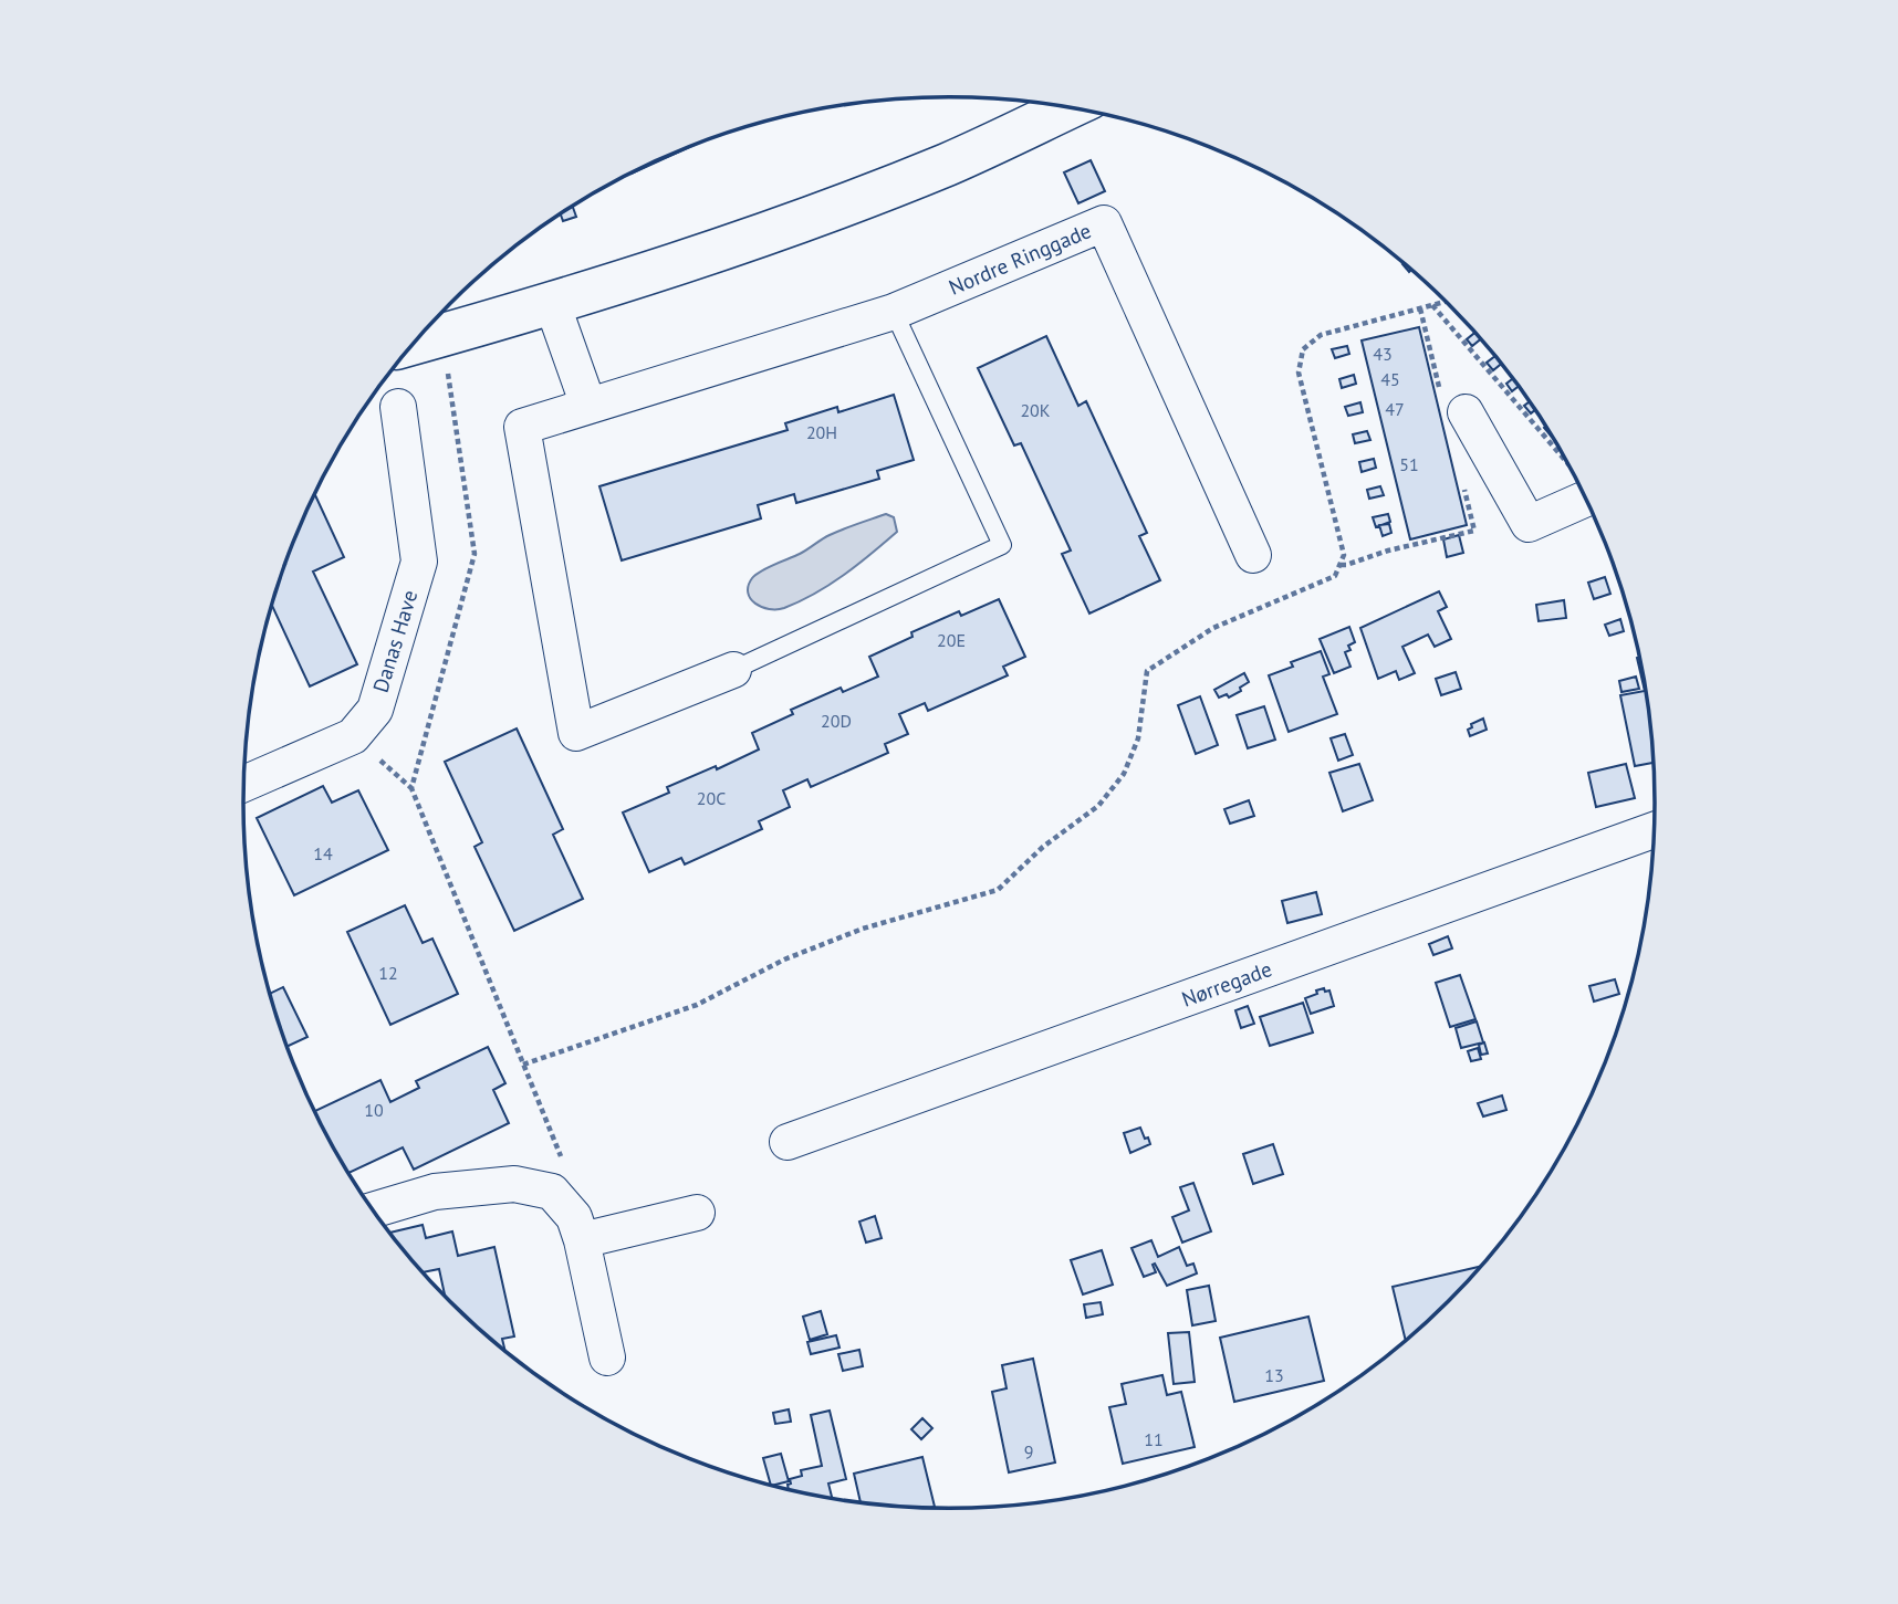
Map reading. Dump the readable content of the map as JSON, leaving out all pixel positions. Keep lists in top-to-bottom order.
{
  "streets": {
    "street": ["Nordre Ringgade", "Danas Have", "Nørregade"]
  },
  "house_numbers": [
    "43",
    "45",
    "47",
    "20K",
    "20H",
    "51",
    "20E",
    "20D",
    "20C",
    "14",
    "12",
    "10",
    "13",
    "11",
    "9"
  ]
}
